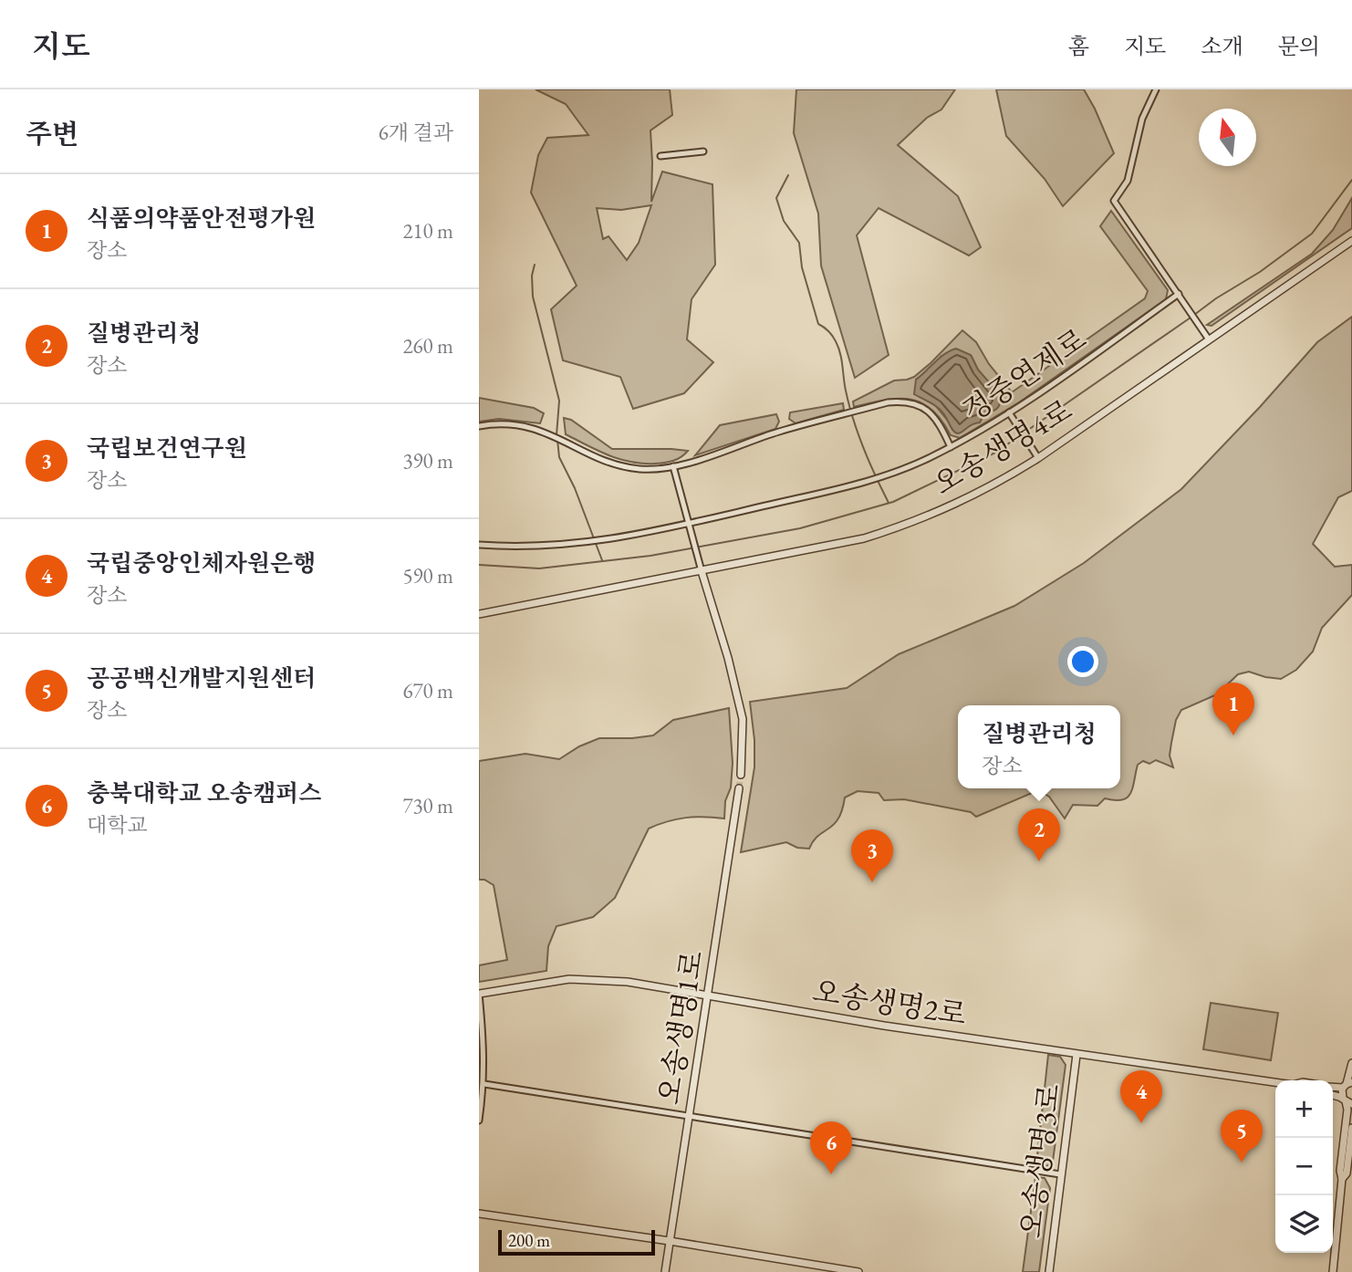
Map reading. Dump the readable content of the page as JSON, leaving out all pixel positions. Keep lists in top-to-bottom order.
{
  "streets": {
    "street": [
      "정중연제로",
      "오송생명4로",
      "오송생명2로",
      "오송생명1로",
      "오송생명3로"
    ]
  },
  "crossings": [
    ["오송생명2로", "오송생명1로"],
    ["오송생명2로", "오송생명3로"]
  ],
  "scale_bar": "200 m",
  "north": "top",
  "page": {
    "header": "지도",
    "nav": [
      "홈",
      "지도",
      "소개",
      "문의"
    ],
    "heading": ["주변", "6개 결과"],
    "list": [
      {
        "mark": "1",
        "name": "식품의약품안전평가원",
        "note": "장소",
        "value": "210 m"
      },
      {
        "mark": "2",
        "name": "질병관리청",
        "note": "장소",
        "value": "260 m"
      },
      {
        "mark": "3",
        "name": "국립보건연구원",
        "note": "장소",
        "value": "390 m"
      },
      {
        "mark": "4",
        "name": "국립중앙인체자원은행",
        "note": "장소",
        "value": "590 m"
      },
      {
        "mark": "5",
        "name": "공공백신개발지원센터",
        "note": "장소",
        "value": "670 m"
      },
      {
        "mark": "6",
        "name": "충북대학교 오송캠퍼스",
        "note": "대학교",
        "value": "730 m"
      }
    ],
    "pins": [
      "1",
      "2",
      "3",
      "4",
      "5",
      "6"
    ],
    "popup": ["질병관리청", "장소"],
    "map_buttons": ["+", "−"],
    "scale": "200 m"
  }
}
